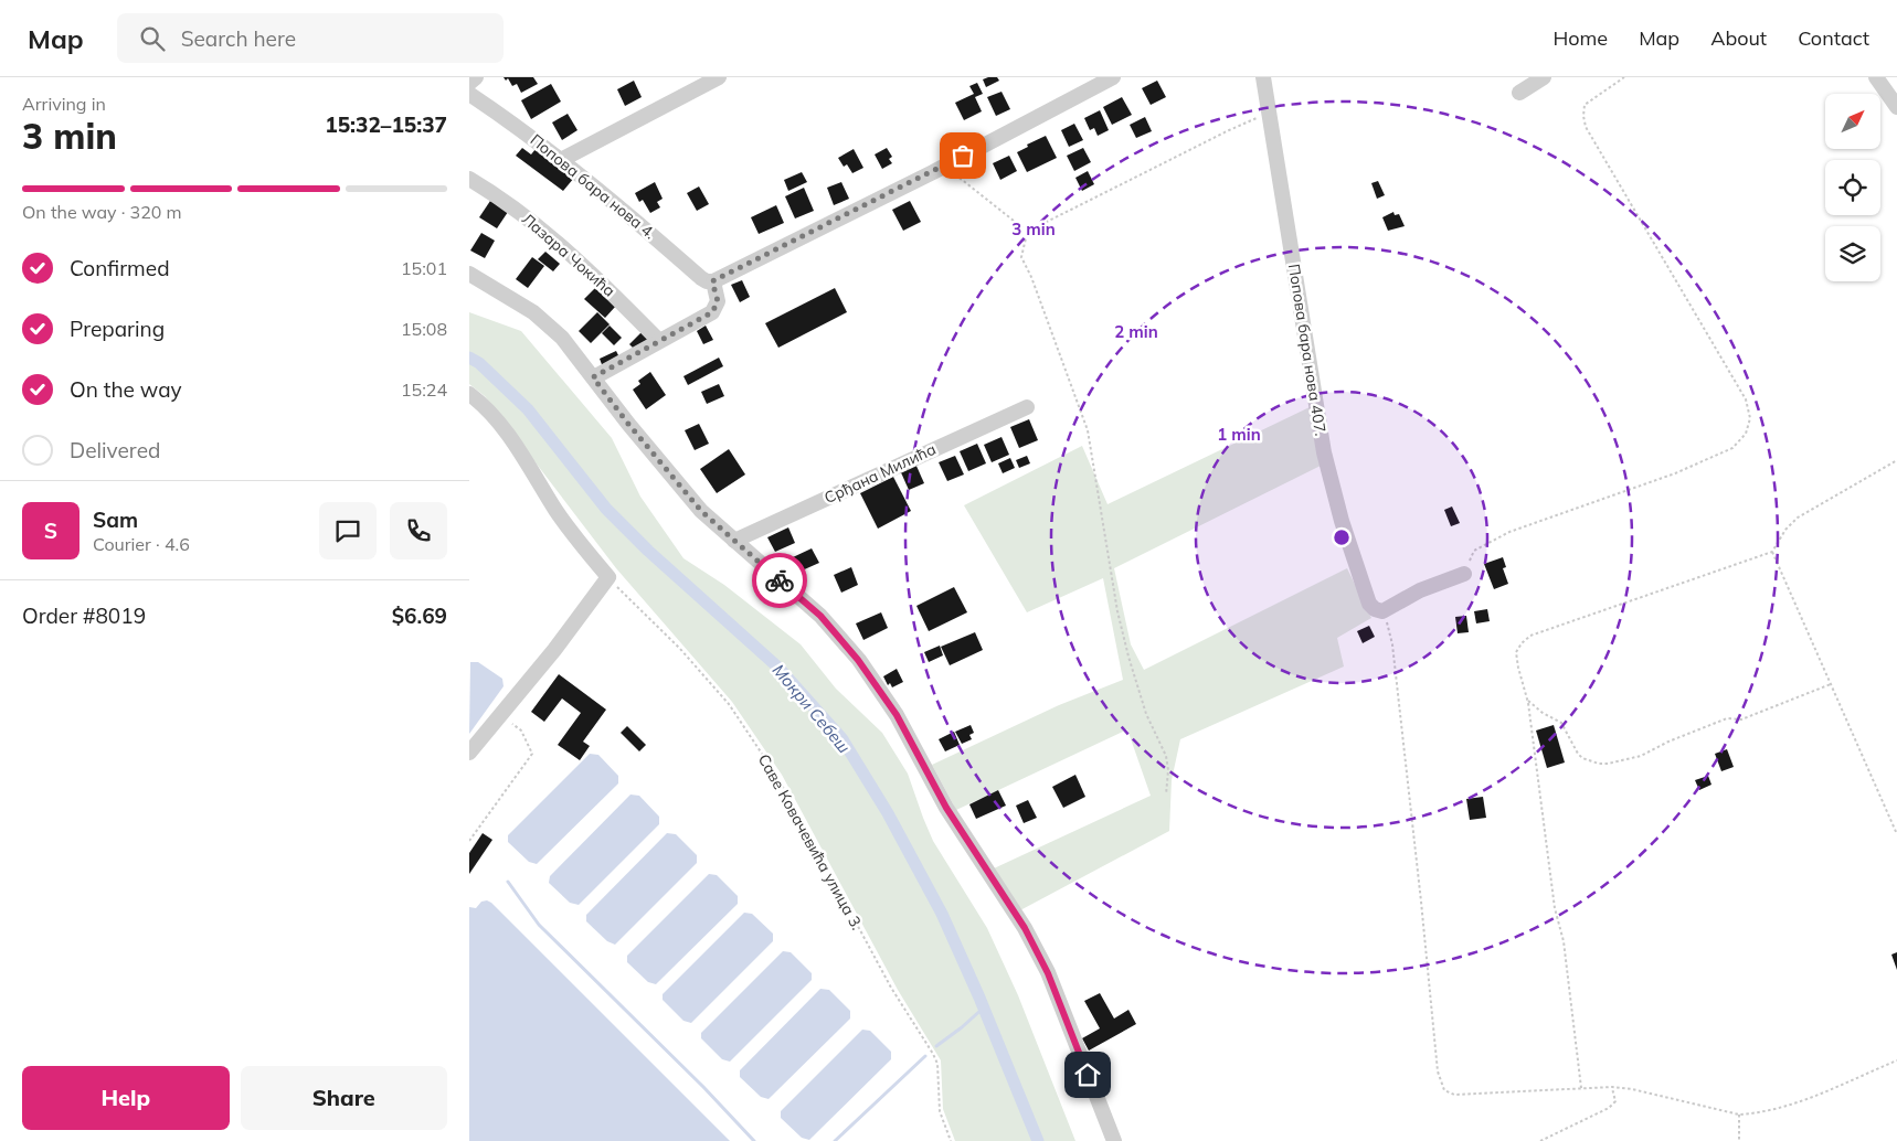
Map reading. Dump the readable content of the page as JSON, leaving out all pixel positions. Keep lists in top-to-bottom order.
{
  "streets": {
    "street": [
      "Попова бара нова 4.",
      "Лазара Чокића",
      "Попова бара нова 407.",
      "Срђана Милића"
    ],
    "path": ["Саве Ковачевића улица 3."]
  },
  "water": ["Мокри Себеш"],
  "north": "top right",
  "page": {
    "header": "Map",
    "search": "Search here",
    "nav": [
      "Home",
      "Map",
      "About",
      "Contact"
    ],
    "heading": ["3 min", "Arriving in", "15:32–15:37"],
    "panel": [
      "Sam",
      "Courier · 4.6",
      "Order #8019",
      "$6.69"
    ],
    "bar": "On the way · 320 m",
    "list": [
      ["Confirmed", "15:01"],
      ["Preparing", "15:08"],
      ["On the way", "15:24"],
      "Delivered"
    ],
    "round": "S",
    "buttons": ["Help", "Share"]
  },
  "rings": ["3 min", "2 min", "1 min"]
}
